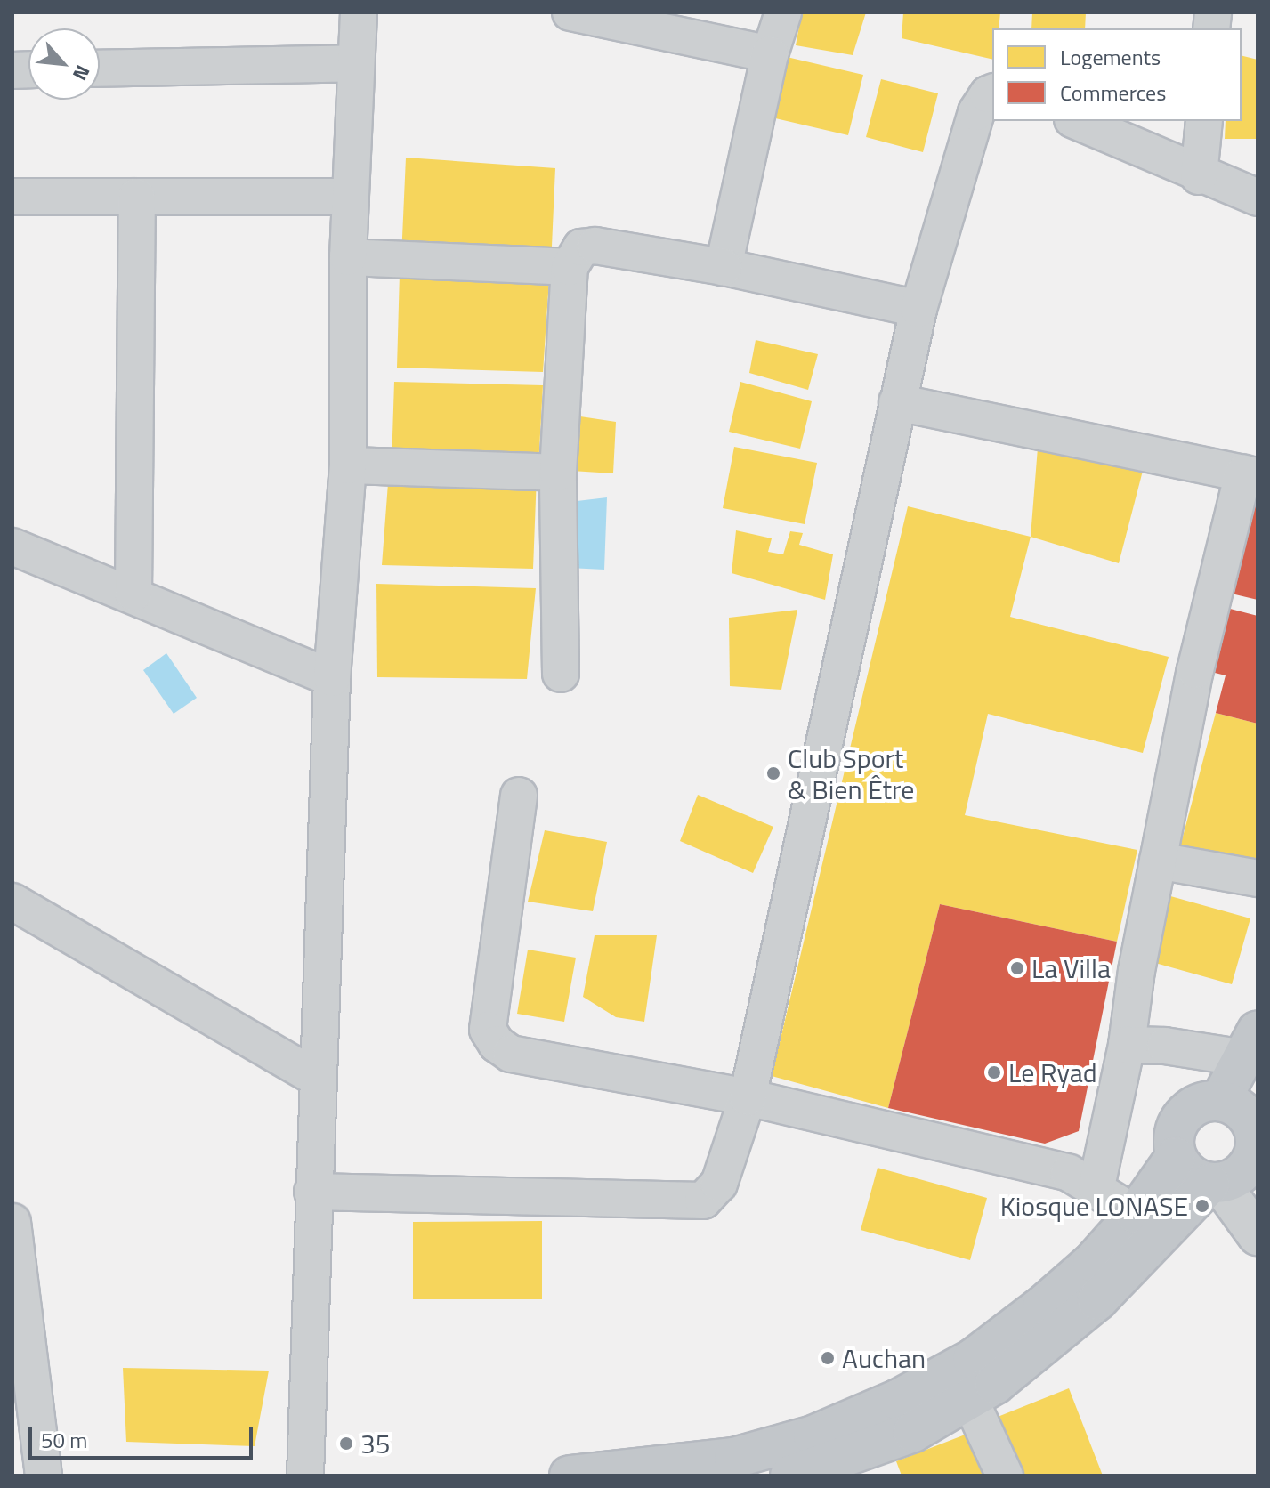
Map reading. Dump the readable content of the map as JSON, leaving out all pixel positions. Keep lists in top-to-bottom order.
{
  "places": [
    "Club Sport & Bien Être",
    "La Villa",
    "Le Ryad",
    "Kiosque LONASE",
    "Auchan",
    "35"
  ],
  "legend": ["Logements", "Commerces"],
  "scale_bar": "50 m",
  "north": "bottom right"
}
